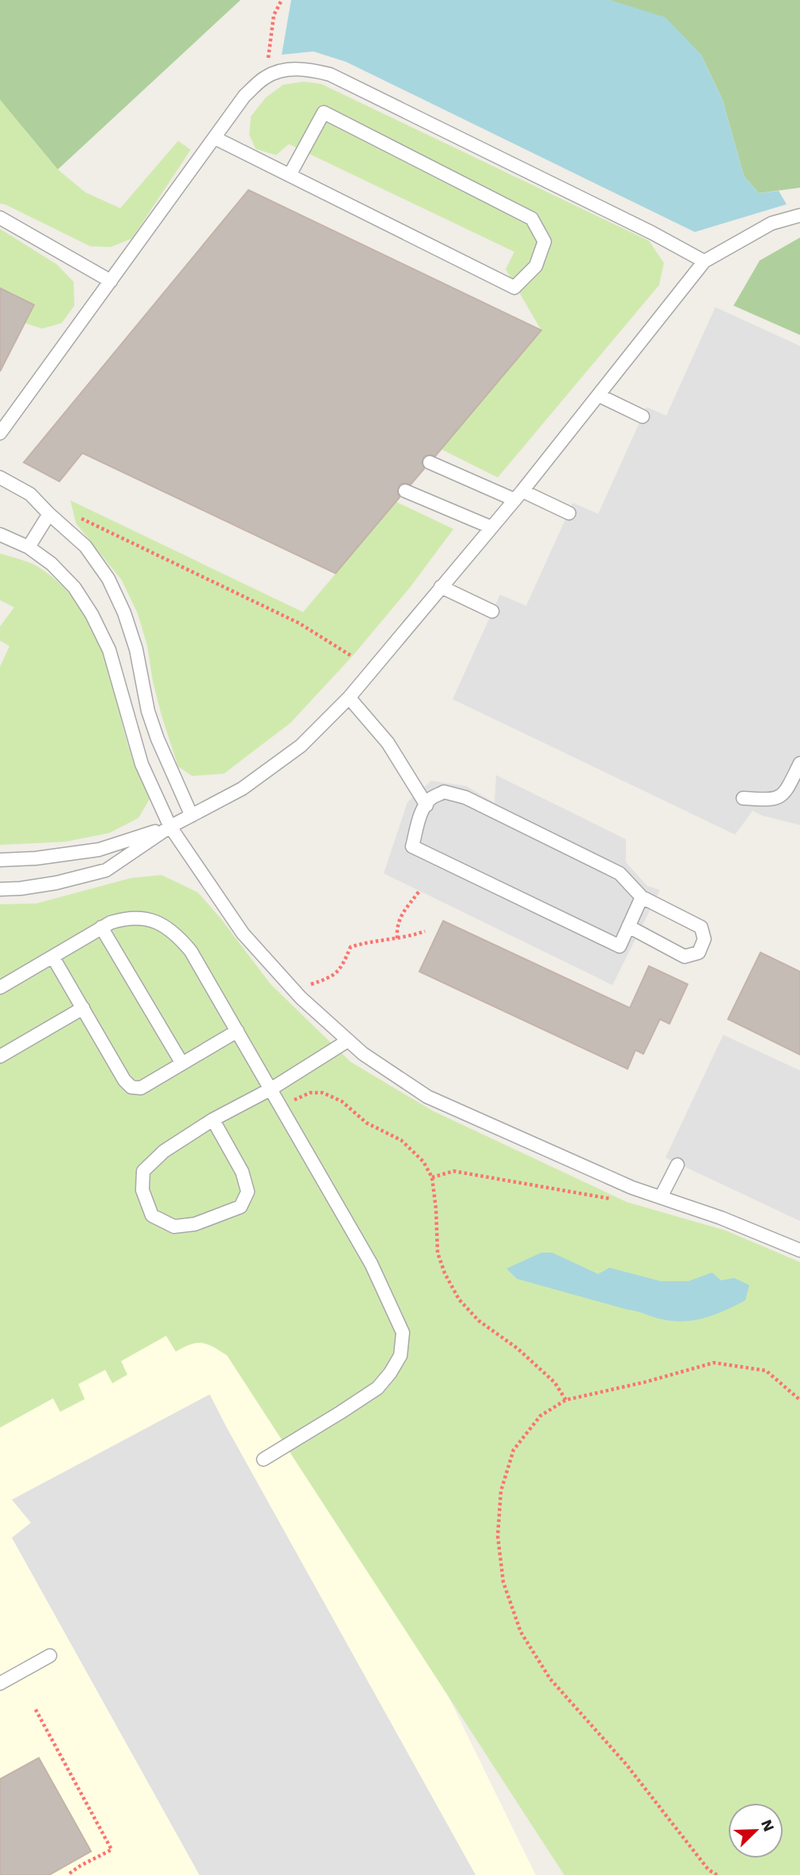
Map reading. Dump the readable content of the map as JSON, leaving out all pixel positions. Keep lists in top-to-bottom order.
{
  "north": "top right"
}
